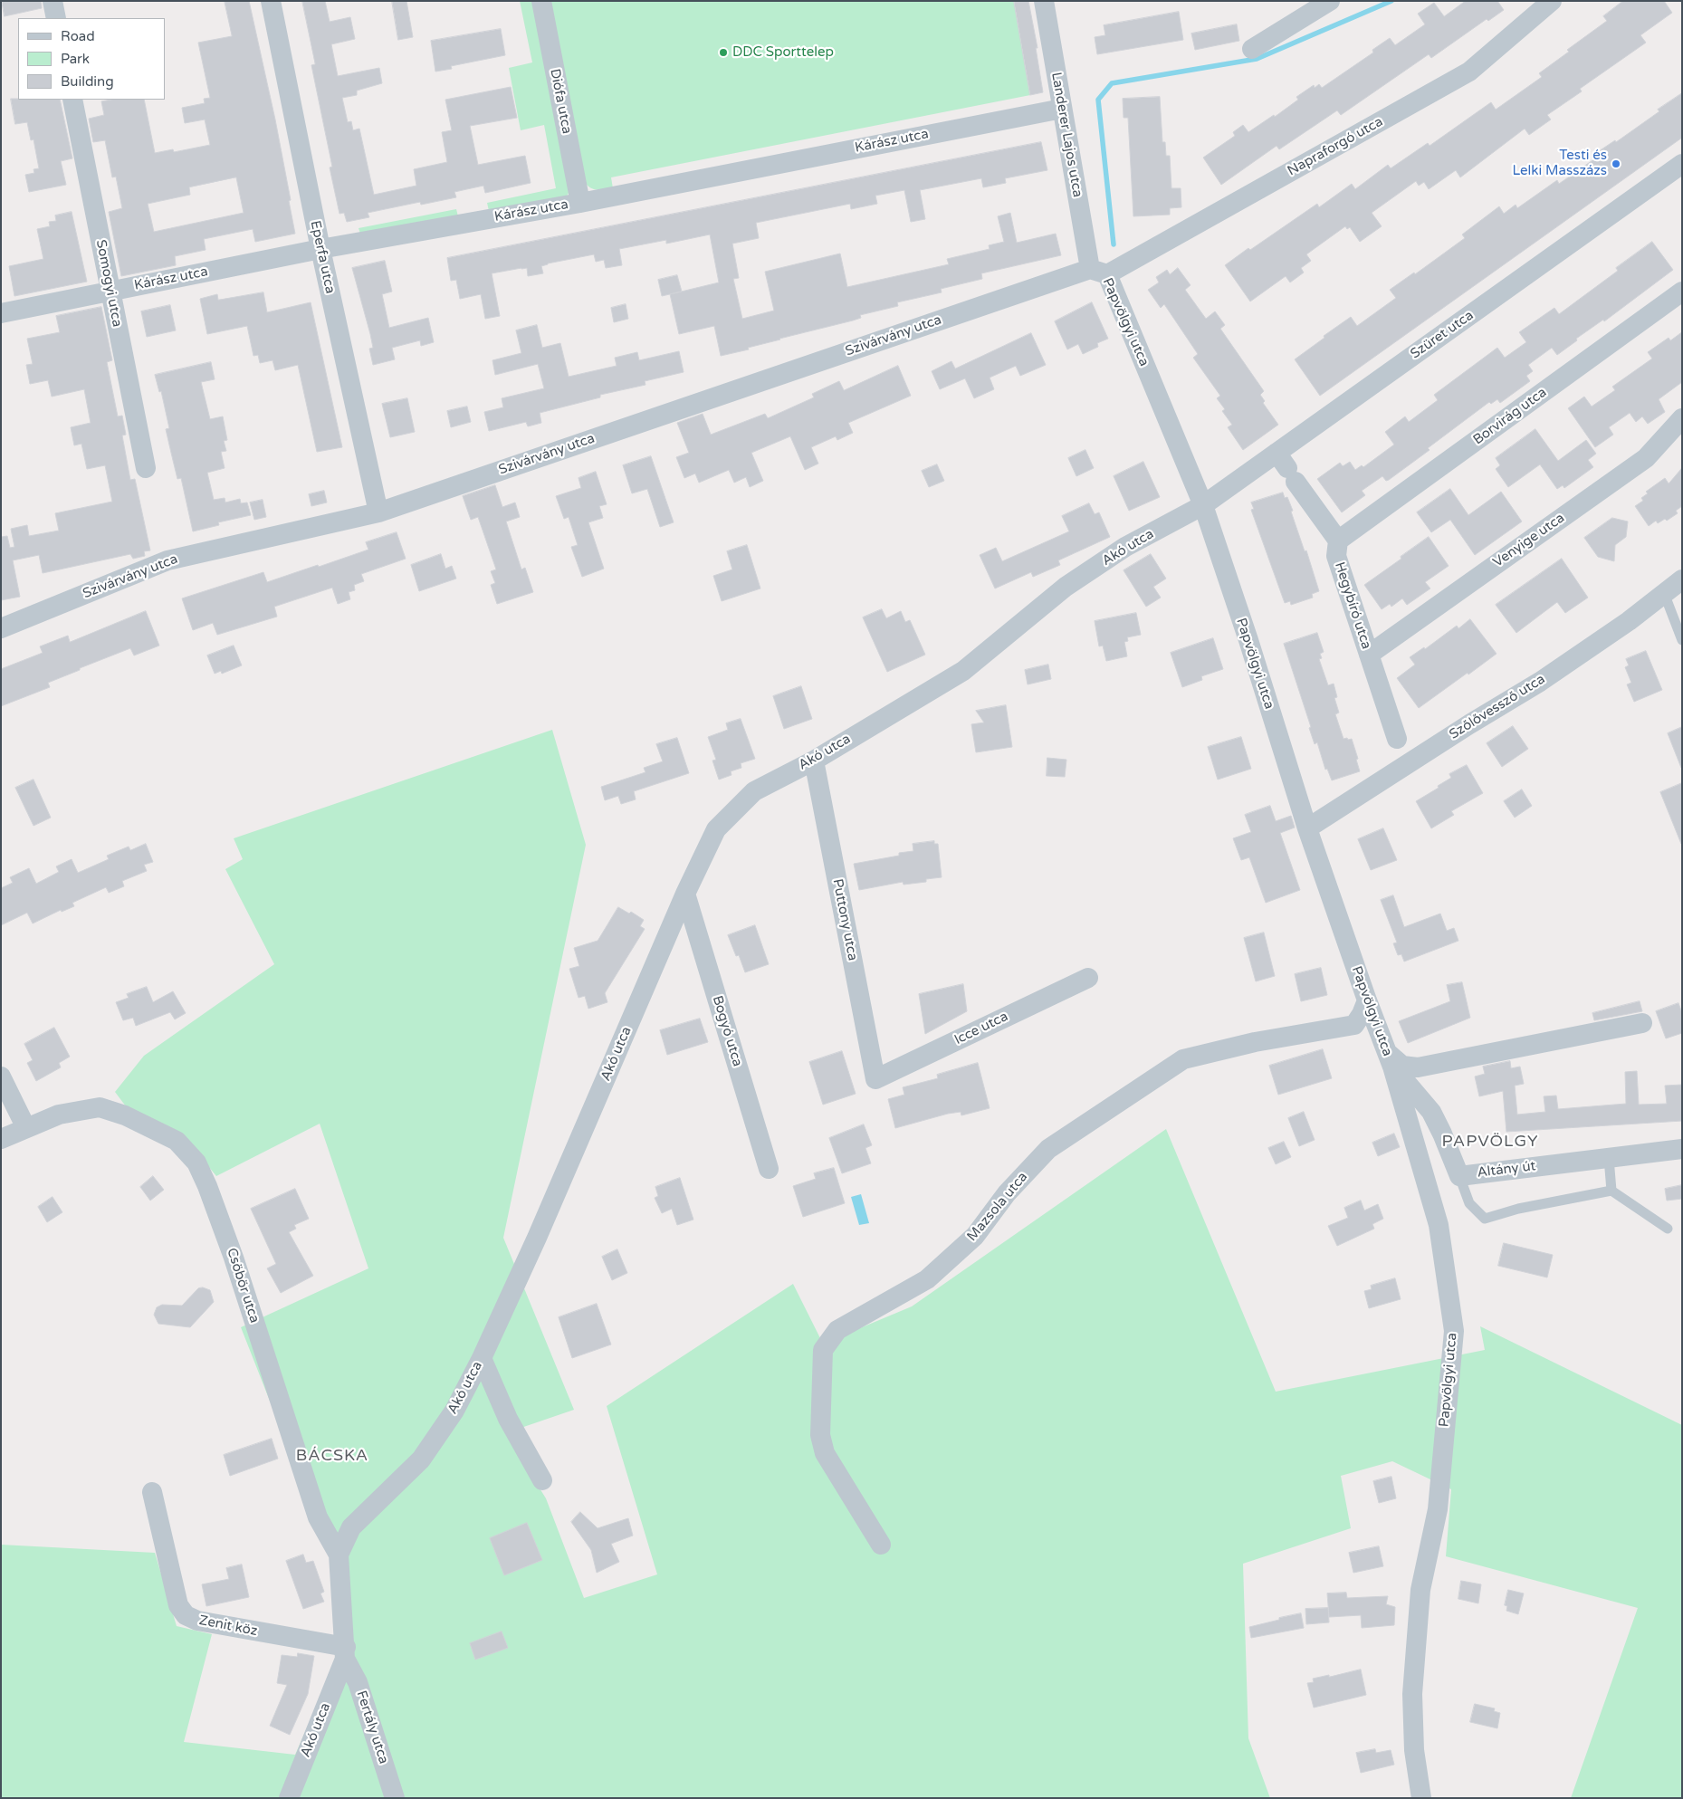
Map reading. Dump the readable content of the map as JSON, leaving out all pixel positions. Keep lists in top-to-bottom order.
{
  "streets": {
    "street": [
      "Diófa utca",
      "Landerer Lajos utca",
      "Kárász utca",
      "Napraforgó utca",
      "Eperfa utca",
      "Somogyi utca",
      "Papvölgyi utca",
      "Szüret utca",
      "Szivárvány utca",
      "Borvirág utca",
      "Venyige utca",
      "Akó utca",
      "Hegybíró utca",
      "Szőlővessző utca",
      "Puttony utca",
      "Icce utca",
      "Bogyó utca",
      "Altány út",
      "Mazsola utca",
      "Csöbör utca",
      "Zenit köz",
      "Fertály utca"
    ]
  },
  "crossings": [
    ["Diófa utca", "Kárász utca"],
    ["Landerer Lajos utca", "Kárász utca"],
    ["Landerer Lajos utca", "Napraforgó utca"],
    ["Landerer Lajos utca", "Papvölgyi utca"],
    ["Landerer Lajos utca", "Szivárvány utca"],
    ["Kárász utca", "Eperfa utca"],
    ["Kárász utca", "Somogyi utca"],
    ["Napraforgó utca", "Papvölgyi utca"],
    ["Napraforgó utca", "Szivárvány utca"],
    ["Eperfa utca", "Szivárvány utca"],
    ["Papvölgyi utca", "Szüret utca"],
    ["Papvölgyi utca", "Szivárvány utca"],
    ["Papvölgyi utca", "Akó utca"],
    ["Papvölgyi utca", "Szőlővessző utca"],
    ["Papvölgyi utca", "Altány út"],
    ["Papvölgyi utca", "Mazsola utca"],
    ["Szüret utca", "Akó utca"],
    ["Borvirág utca", "Hegybíró utca"],
    ["Venyige utca", "Hegybíró utca"],
    ["Akó utca", "Puttony utca"],
    ["Akó utca", "Bogyó utca"],
    ["Akó utca", "Csöbör utca"],
    ["Akó utca", "Zenit köz"],
    ["Akó utca", "Fertály utca"],
    ["Puttony utca", "Icce utca"],
    ["Zenit köz", "Fertály utca"]
  ],
  "districts": ["PAPVÖLGY", "BÁCSKA"],
  "places": ["DDC Sporttelep", "Testi és Lelki Masszázs"],
  "legend": ["Road", "Park", "Building"]
}
